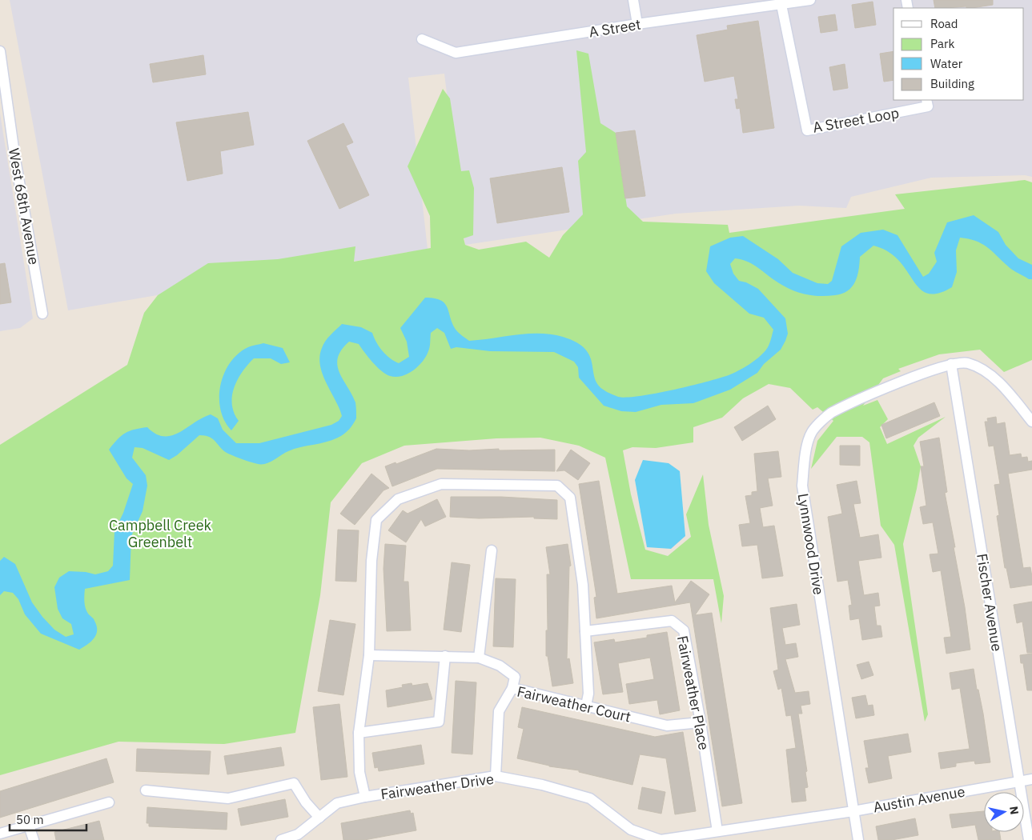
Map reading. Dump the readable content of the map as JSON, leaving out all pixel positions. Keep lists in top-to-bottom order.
{
  "streets": {
    "street": [
      "A Street",
      "A Street Loop",
      "West 68th Avenue",
      "Lynnwood Drive",
      "Fischer Avenue",
      "Fairweather Place",
      "Fairweather Court",
      "Fairweather Drive",
      "Austin Avenue"
    ]
  },
  "crossings": [
    ["A Street", "A Street Loop"],
    ["Lynnwood Drive", "Fischer Avenue"],
    ["Lynnwood Drive", "Fairweather Drive"],
    ["Lynnwood Drive", "Austin Avenue"],
    ["Fischer Avenue", "Austin Avenue"],
    ["Fairweather Place", "Fairweather Court"],
    ["Fairweather Place", "Fairweather Drive"],
    ["Fairweather Court", "Fairweather Drive"],
    ["Fairweather Drive", "Austin Avenue"]
  ],
  "parks": ["Campbell Creek Greenbelt"],
  "legend": [
    "Road",
    "Park",
    "Water",
    "Building"
  ],
  "scale_bar": "50 m",
  "north": "right"
}
